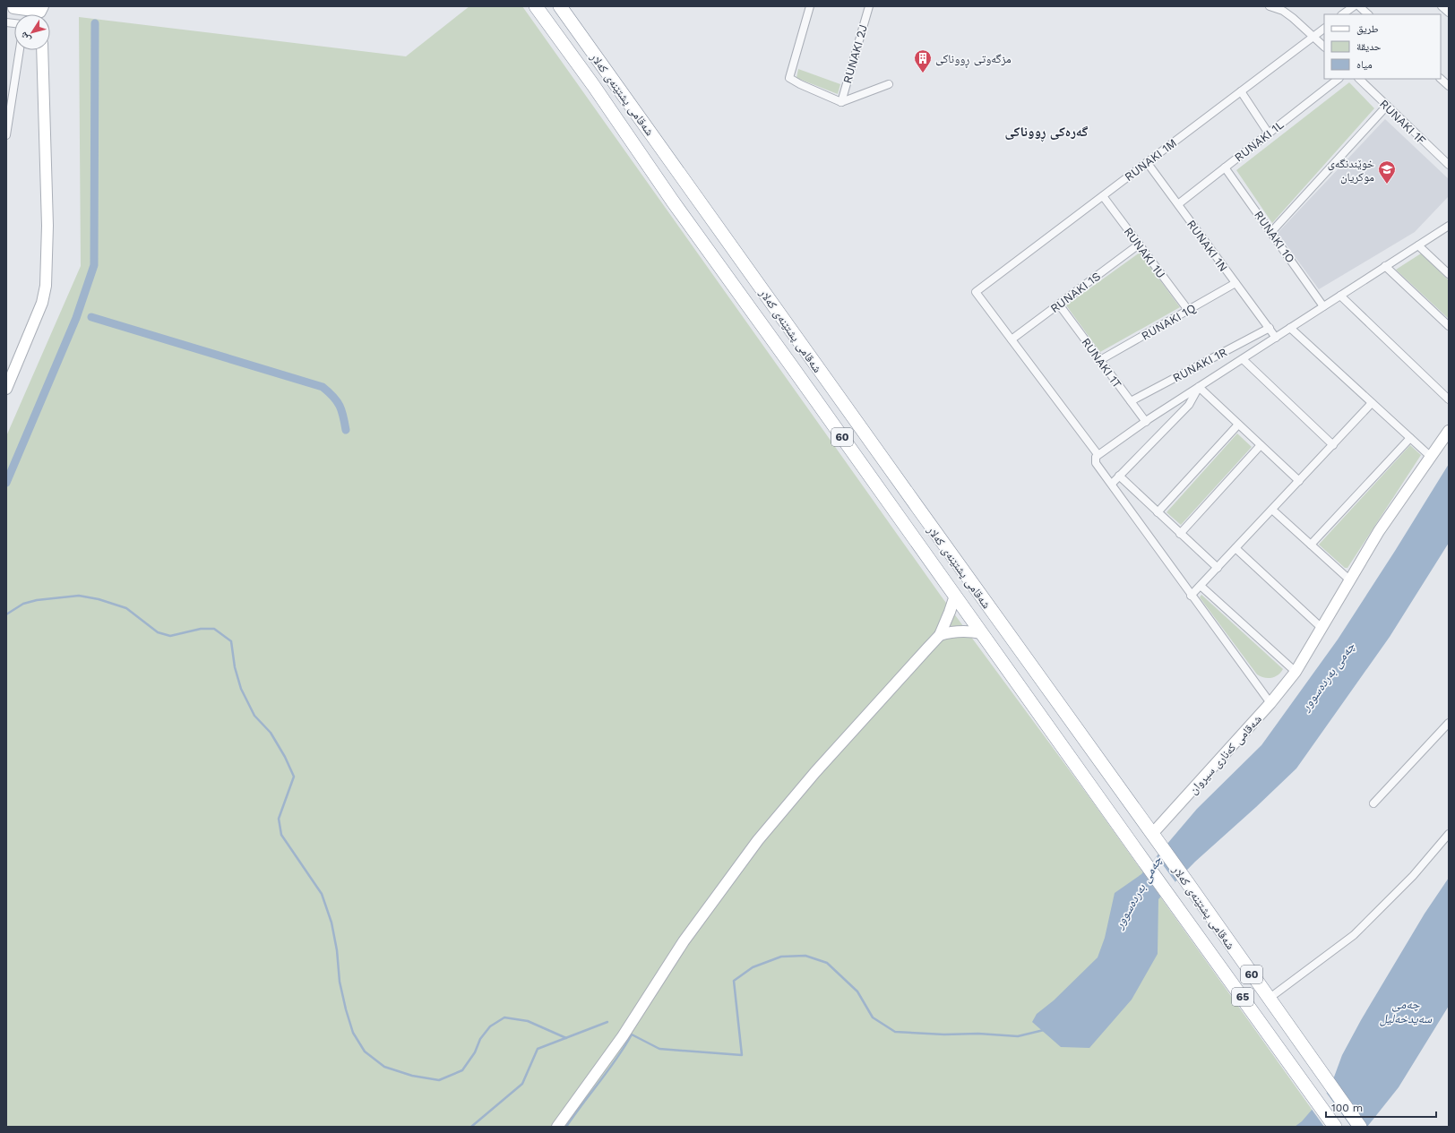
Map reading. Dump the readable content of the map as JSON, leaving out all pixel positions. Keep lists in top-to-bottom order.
{
  "streets": {
    "highway": ["شەقامی پشتێنەی کەلار", "60", "65"],
    "street": [
      "RUNAKI 2J",
      "RUNAKI 1F",
      "RUNAKI 1L",
      "RUNAKI 1M",
      "RUNAKI 1O",
      "RUNAKI 1N",
      "RUNAKI 1U",
      "RUNAKI 1S",
      "RUNAKI 1Q",
      "RUNAKI 1T",
      "RUNAKI 1R",
      "شەقامی کەناری سیروان"
    ]
  },
  "crossings": [
    ["شەقامی پشتێنەی کەلار", "شەقامی کەناری سیروان"],
    ["RUNAKI 1L", "RUNAKI 1O"],
    ["RUNAKI 1L", "RUNAKI 1N"],
    ["RUNAKI 1M", "RUNAKI 1N"],
    ["RUNAKI 1M", "RUNAKI 1U"],
    ["RUNAKI 1M", "RUNAKI 1S"],
    ["RUNAKI 1N", "RUNAKI 1Q"],
    ["RUNAKI 1N", "RUNAKI 1R"],
    ["RUNAKI 1U", "RUNAKI 1S"],
    ["RUNAKI 1U", "RUNAKI 1Q"],
    ["RUNAKI 1S", "RUNAKI 1T"],
    ["RUNAKI 1Q", "RUNAKI 1T"],
    ["RUNAKI 1T", "RUNAKI 1R"]
  ],
  "districts": ["گەرەکی ڕووناکی"],
  "water": ["چەمی بەردەسوور", "چەمی سەیدخەلیل"],
  "places": {
    "building": ["مزگەوتی ڕووناکی"],
    "school or university": ["خوێندنگەی موکریان"]
  },
  "legend": ["طريق", "حديقة", "مياه"],
  "scale_bar": "100 m",
  "north": "bottom left"
}
